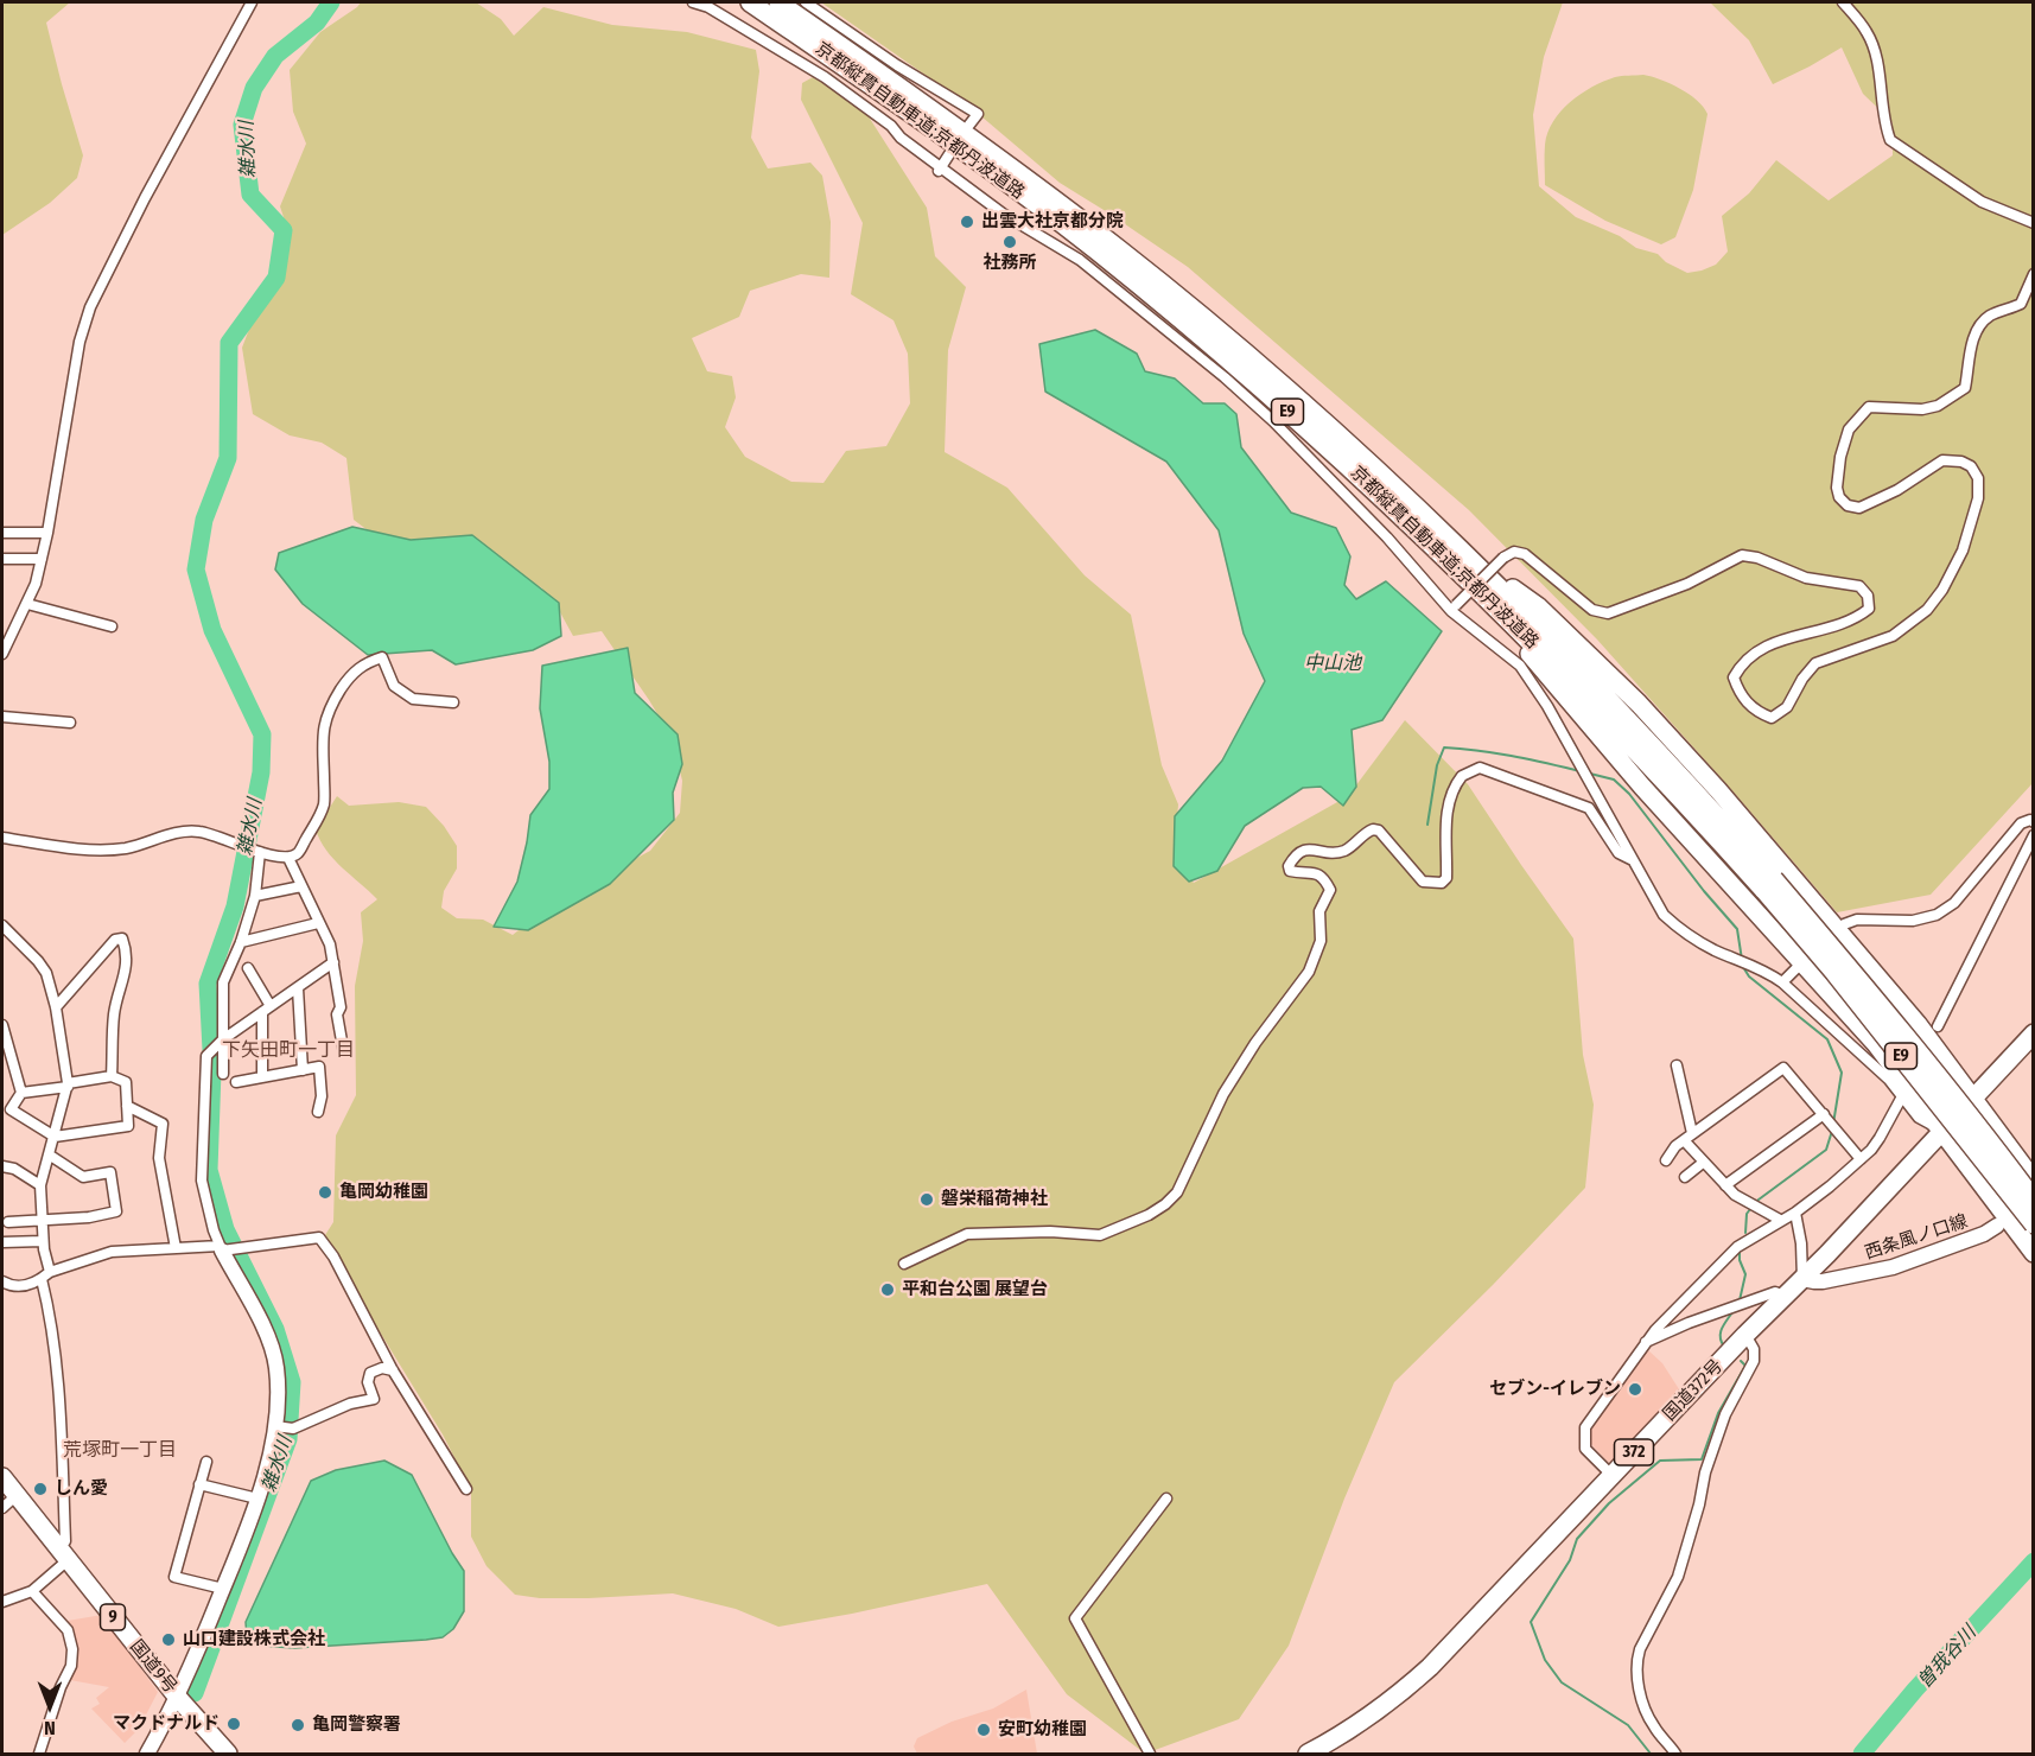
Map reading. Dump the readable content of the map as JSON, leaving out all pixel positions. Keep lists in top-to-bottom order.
{
  "streets": {
    "highway": [
      "京都縦貫自動車道;京都丹波道路",
      "E9",
      "国道372号",
      "372",
      "9",
      "国道9号"
    ],
    "street": ["西条風ノ口線"]
  },
  "crossings": [
    ["西条風ノ口線", "国道372号"]
  ],
  "districts": ["下矢田町一丁目", "荒塚町一丁目"],
  "water": ["雑水川", "中山池", "曽我谷川"],
  "places": [
    "出雲大社京都分院",
    "社務所",
    "亀岡幼稚園",
    "磐栄稲荷神社",
    "平和台公園 展望台",
    "セブン-イレブン",
    "しん愛",
    "山口建設株式会社",
    "マクドナルド",
    "亀岡警察署",
    "安町幼稚園"
  ],
  "north": "bottom"
}
